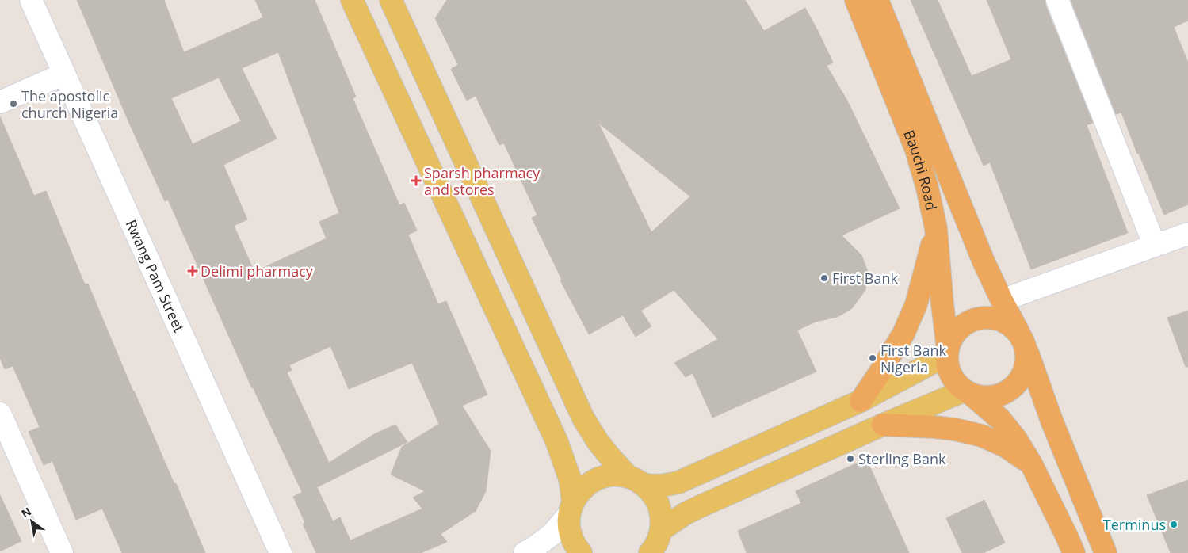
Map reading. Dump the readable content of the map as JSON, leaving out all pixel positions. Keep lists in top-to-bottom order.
{
  "streets": {
    "highway": ["Bauchi Road"],
    "street": ["Rwang Pam Street"]
  },
  "places": {
    "other": [
      "The apostolic church Nigeria",
      "First Bank",
      "First Bank Nigeria",
      "Sterling Bank",
      "Terminus"
    ],
    "health": ["Sparsh pharmacy and stores", "Delimi pharmacy"]
  },
  "north": "top left"
}
